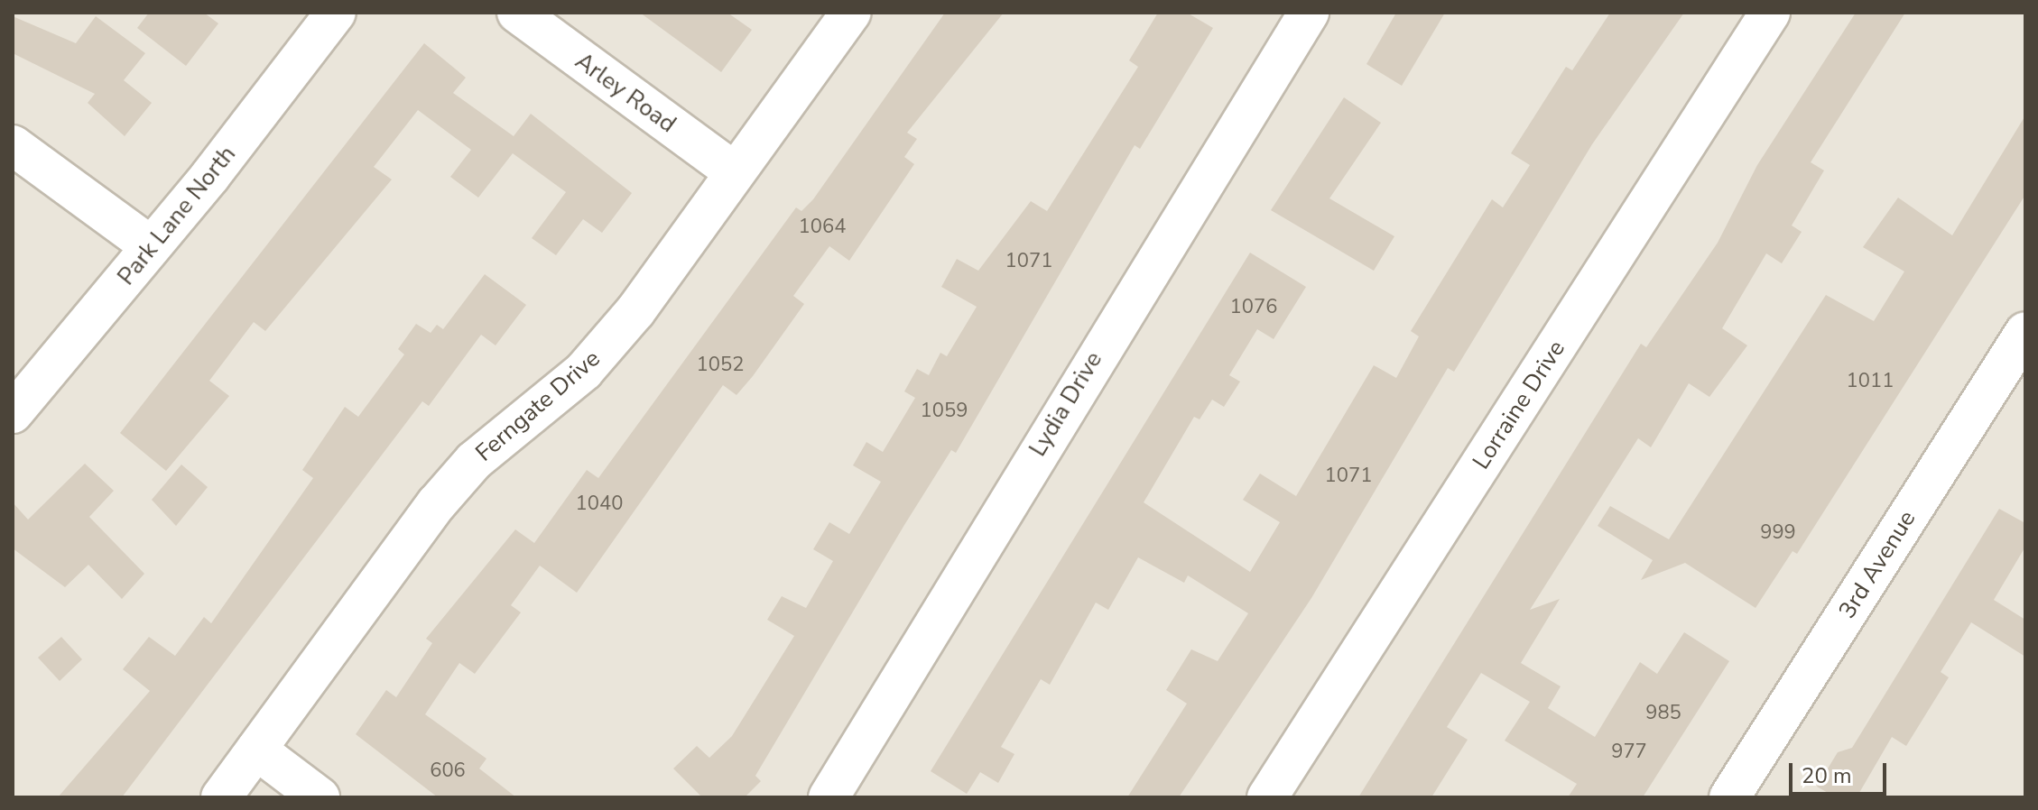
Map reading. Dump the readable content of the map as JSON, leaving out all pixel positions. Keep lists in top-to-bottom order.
{
  "streets": {
    "street": [
      "Arley Road",
      "Park Lane North",
      "Lydia Drive",
      "Lorraine Drive",
      "Ferngate Drive",
      "3rd Avenue"
    ]
  },
  "crossings": [
    ["Arley Road", "Ferngate Drive"]
  ],
  "house_numbers": [
    "1064",
    "1071",
    "1076",
    "1052",
    "1011",
    "1059",
    "1071",
    "1040",
    "999",
    "985",
    "977",
    "606"
  ],
  "scale_bar": "20 m"
}
